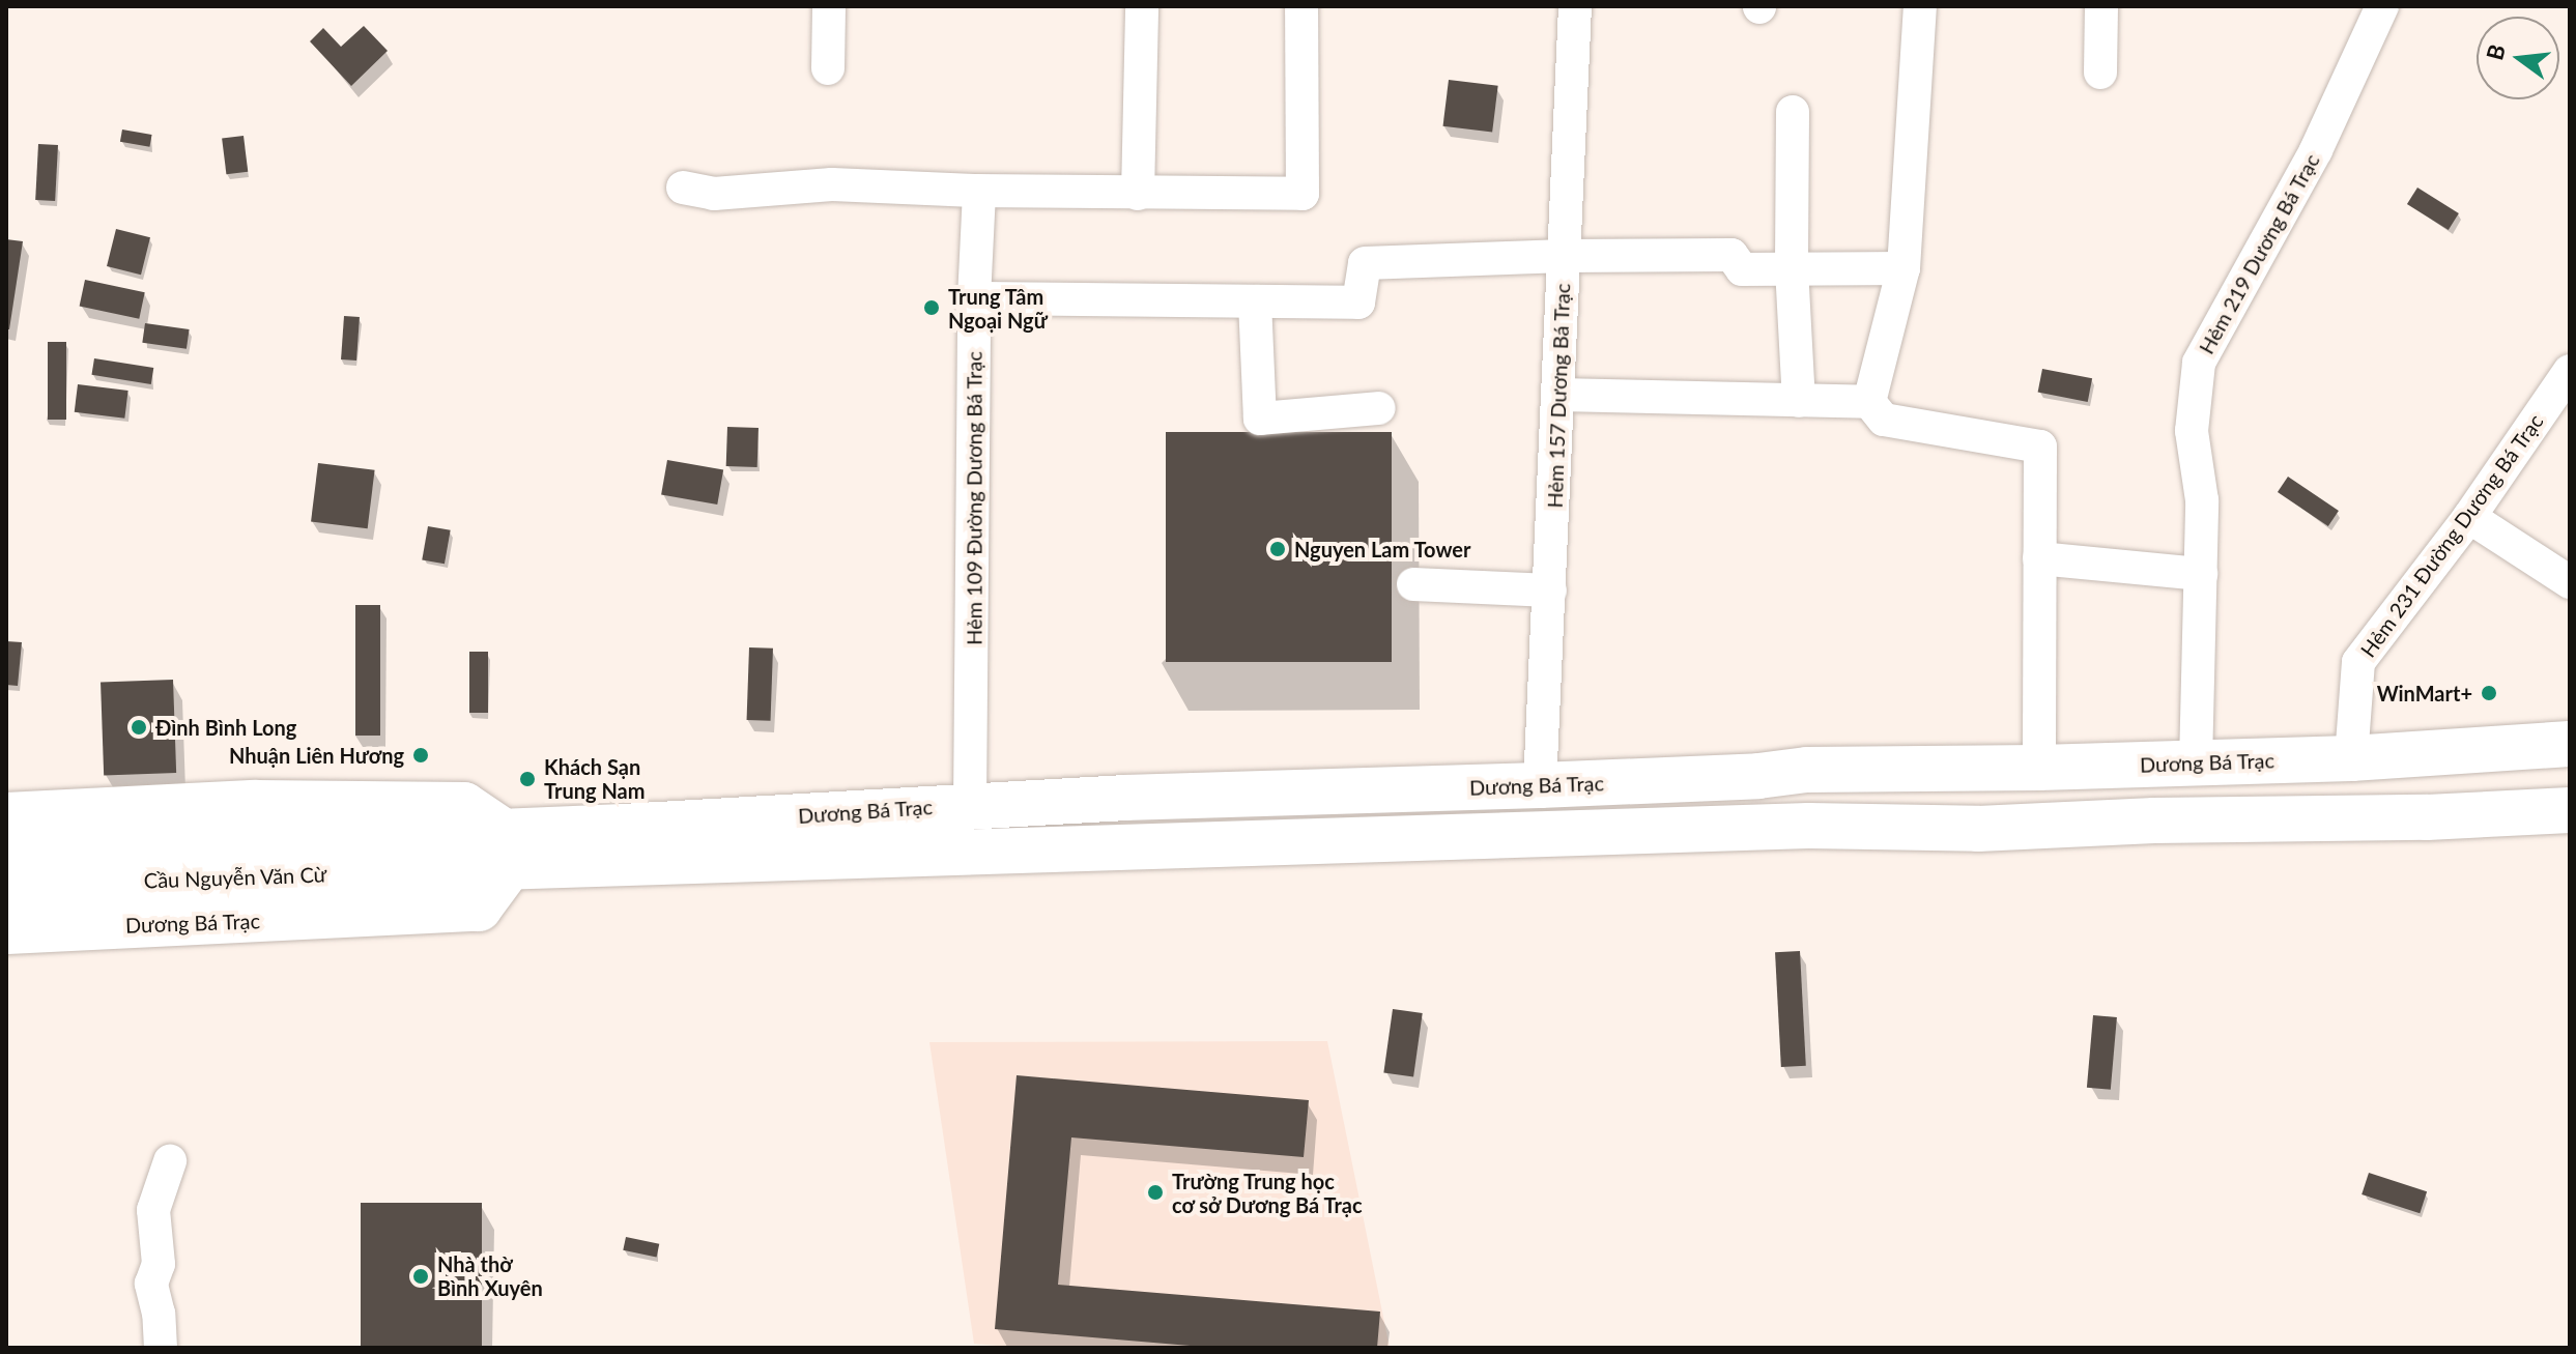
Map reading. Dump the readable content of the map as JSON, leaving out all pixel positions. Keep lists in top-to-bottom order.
{
  "streets": {
    "main road": ["Dương Bá Trạc", "Cầu Nguyễn Văn Cừ"],
    "street": [
      "Hẻm 219 Dương Bá Trạc",
      "Hẻm 157 Dương Bá Trạc",
      "Hẻm 109 Đường Dương Bá Trạc",
      "Hẻm 231 Đường Dương Bá Trạc"
    ]
  },
  "crossings": [
    ["Hẻm 219 Dương Bá Trạc", "Dương Bá Trạc"],
    ["Hẻm 157 Dương Bá Trạc", "Dương Bá Trạc"],
    ["Hẻm 109 Đường Dương Bá Trạc", "Dương Bá Trạc"],
    ["Hẻm 231 Đường Dương Bá Trạc", "Dương Bá Trạc"],
    ["Dương Bá Trạc", "Cầu Nguyễn Văn Cừ"]
  ],
  "places": [
    "Trung Tâm Ngoại Ngữ",
    "Nguyen Lam Tower",
    "WinMart+",
    "Đình Bình Long",
    "Nhuận Liên Hương",
    "Khách Sạn Trung Nam",
    "Trường Trung học cơ sở Dương Bá Trạc",
    "Nhà thờ Bình Xuyên"
  ],
  "north": "left"
}
